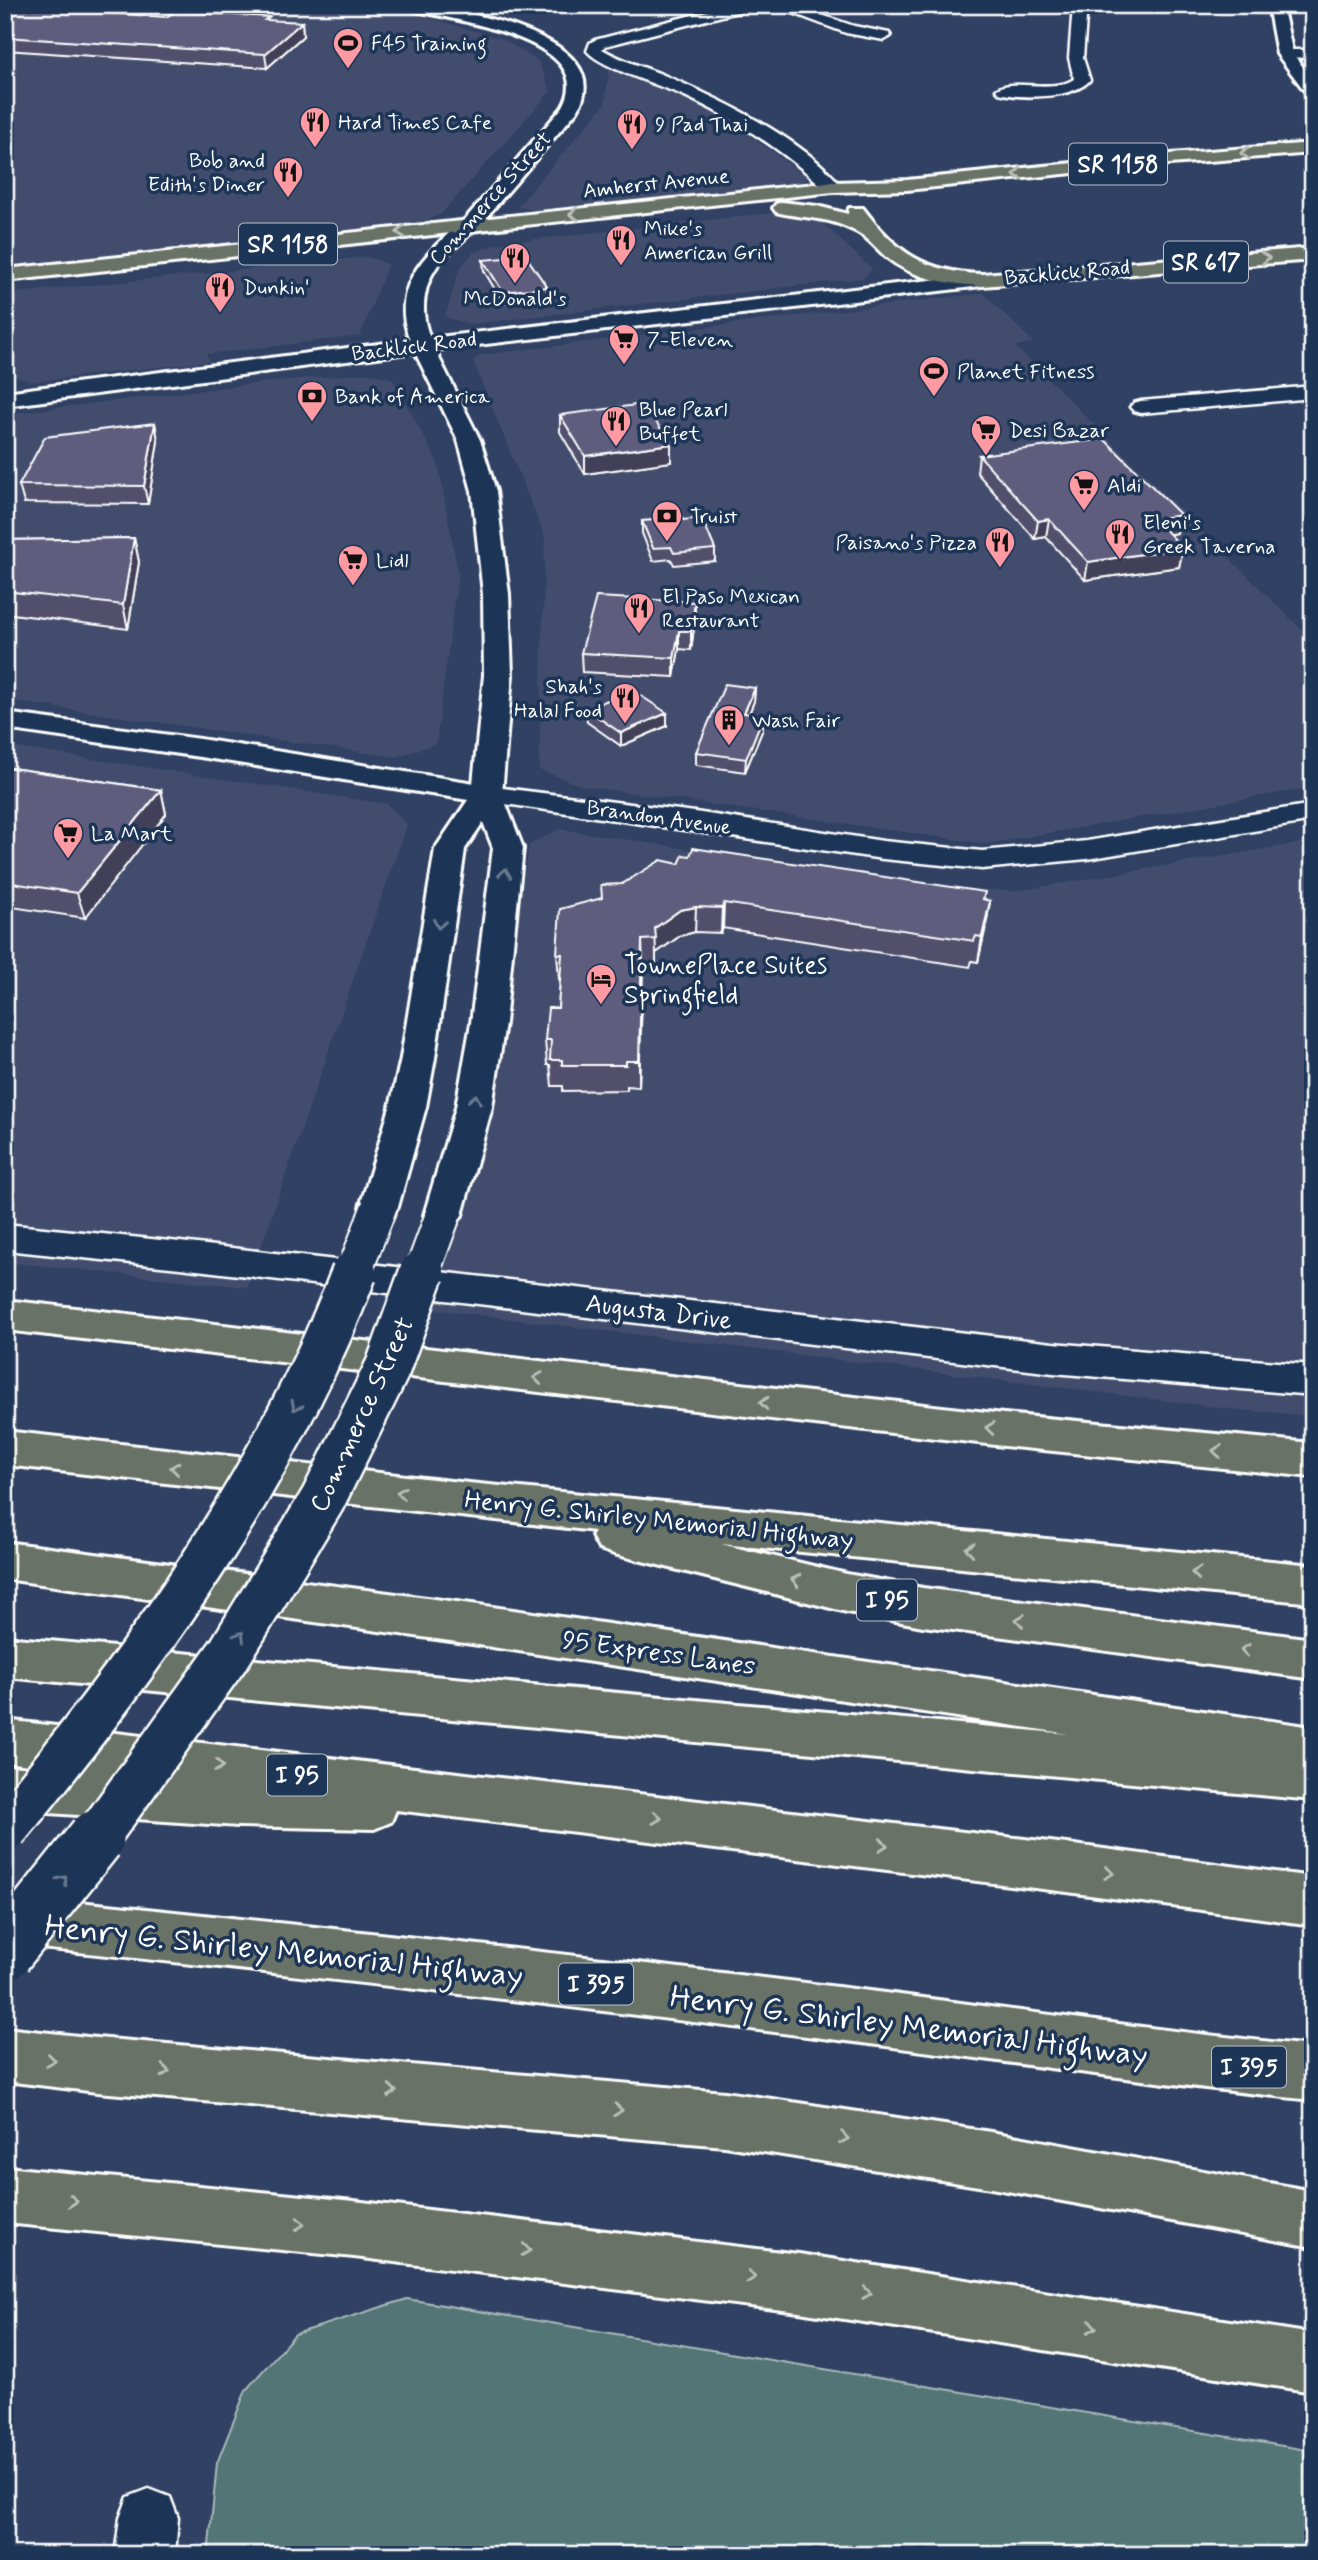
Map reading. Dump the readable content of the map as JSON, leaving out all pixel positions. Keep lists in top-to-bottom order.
{
  "streets": {
    "main road": [
      "SR 1158",
      "Amherst Avenue",
      "Commerce Street",
      "SR 617",
      "Backlick Road",
      "Brandon Avenue",
      "Henry G. Shirley Memorial Highway",
      "I 95",
      "95 Express Lanes",
      "I 395"
    ],
    "street": ["Augusta Drive"]
  },
  "crossings": [
    ["Amherst Avenue", "Commerce Street"],
    ["Commerce Street", "Backlick Road"],
    ["Commerce Street", "Brandon Avenue"],
    ["Henry G. Shirley Memorial Highway", "I 95"]
  ],
  "places": {
    "sports": ["F45 Training", "Planet Fitness"],
    "restaurant": [
      "Hard Times Cafe",
      "9 Pad Thai",
      "Bob and Edith's Diner",
      "Mike's American Grill",
      "McDonald's",
      "Dunkin'",
      "Blue Pearl Buffet",
      "Eleni's Greek Taverna",
      "Paisano's Pizza",
      "El Paso Mexican Restaurant",
      "Shah's Halal Food"
    ],
    "supermarket": [
      "7-Eleven",
      "Desi Bazar",
      "Aldi",
      "Lidl",
      "La Mart"
    ],
    "bank": ["Bank of America", "Truist"],
    "building": ["Wash Fair"],
    "hotel": ["TownePlace Suites Springfield"]
  }
}
